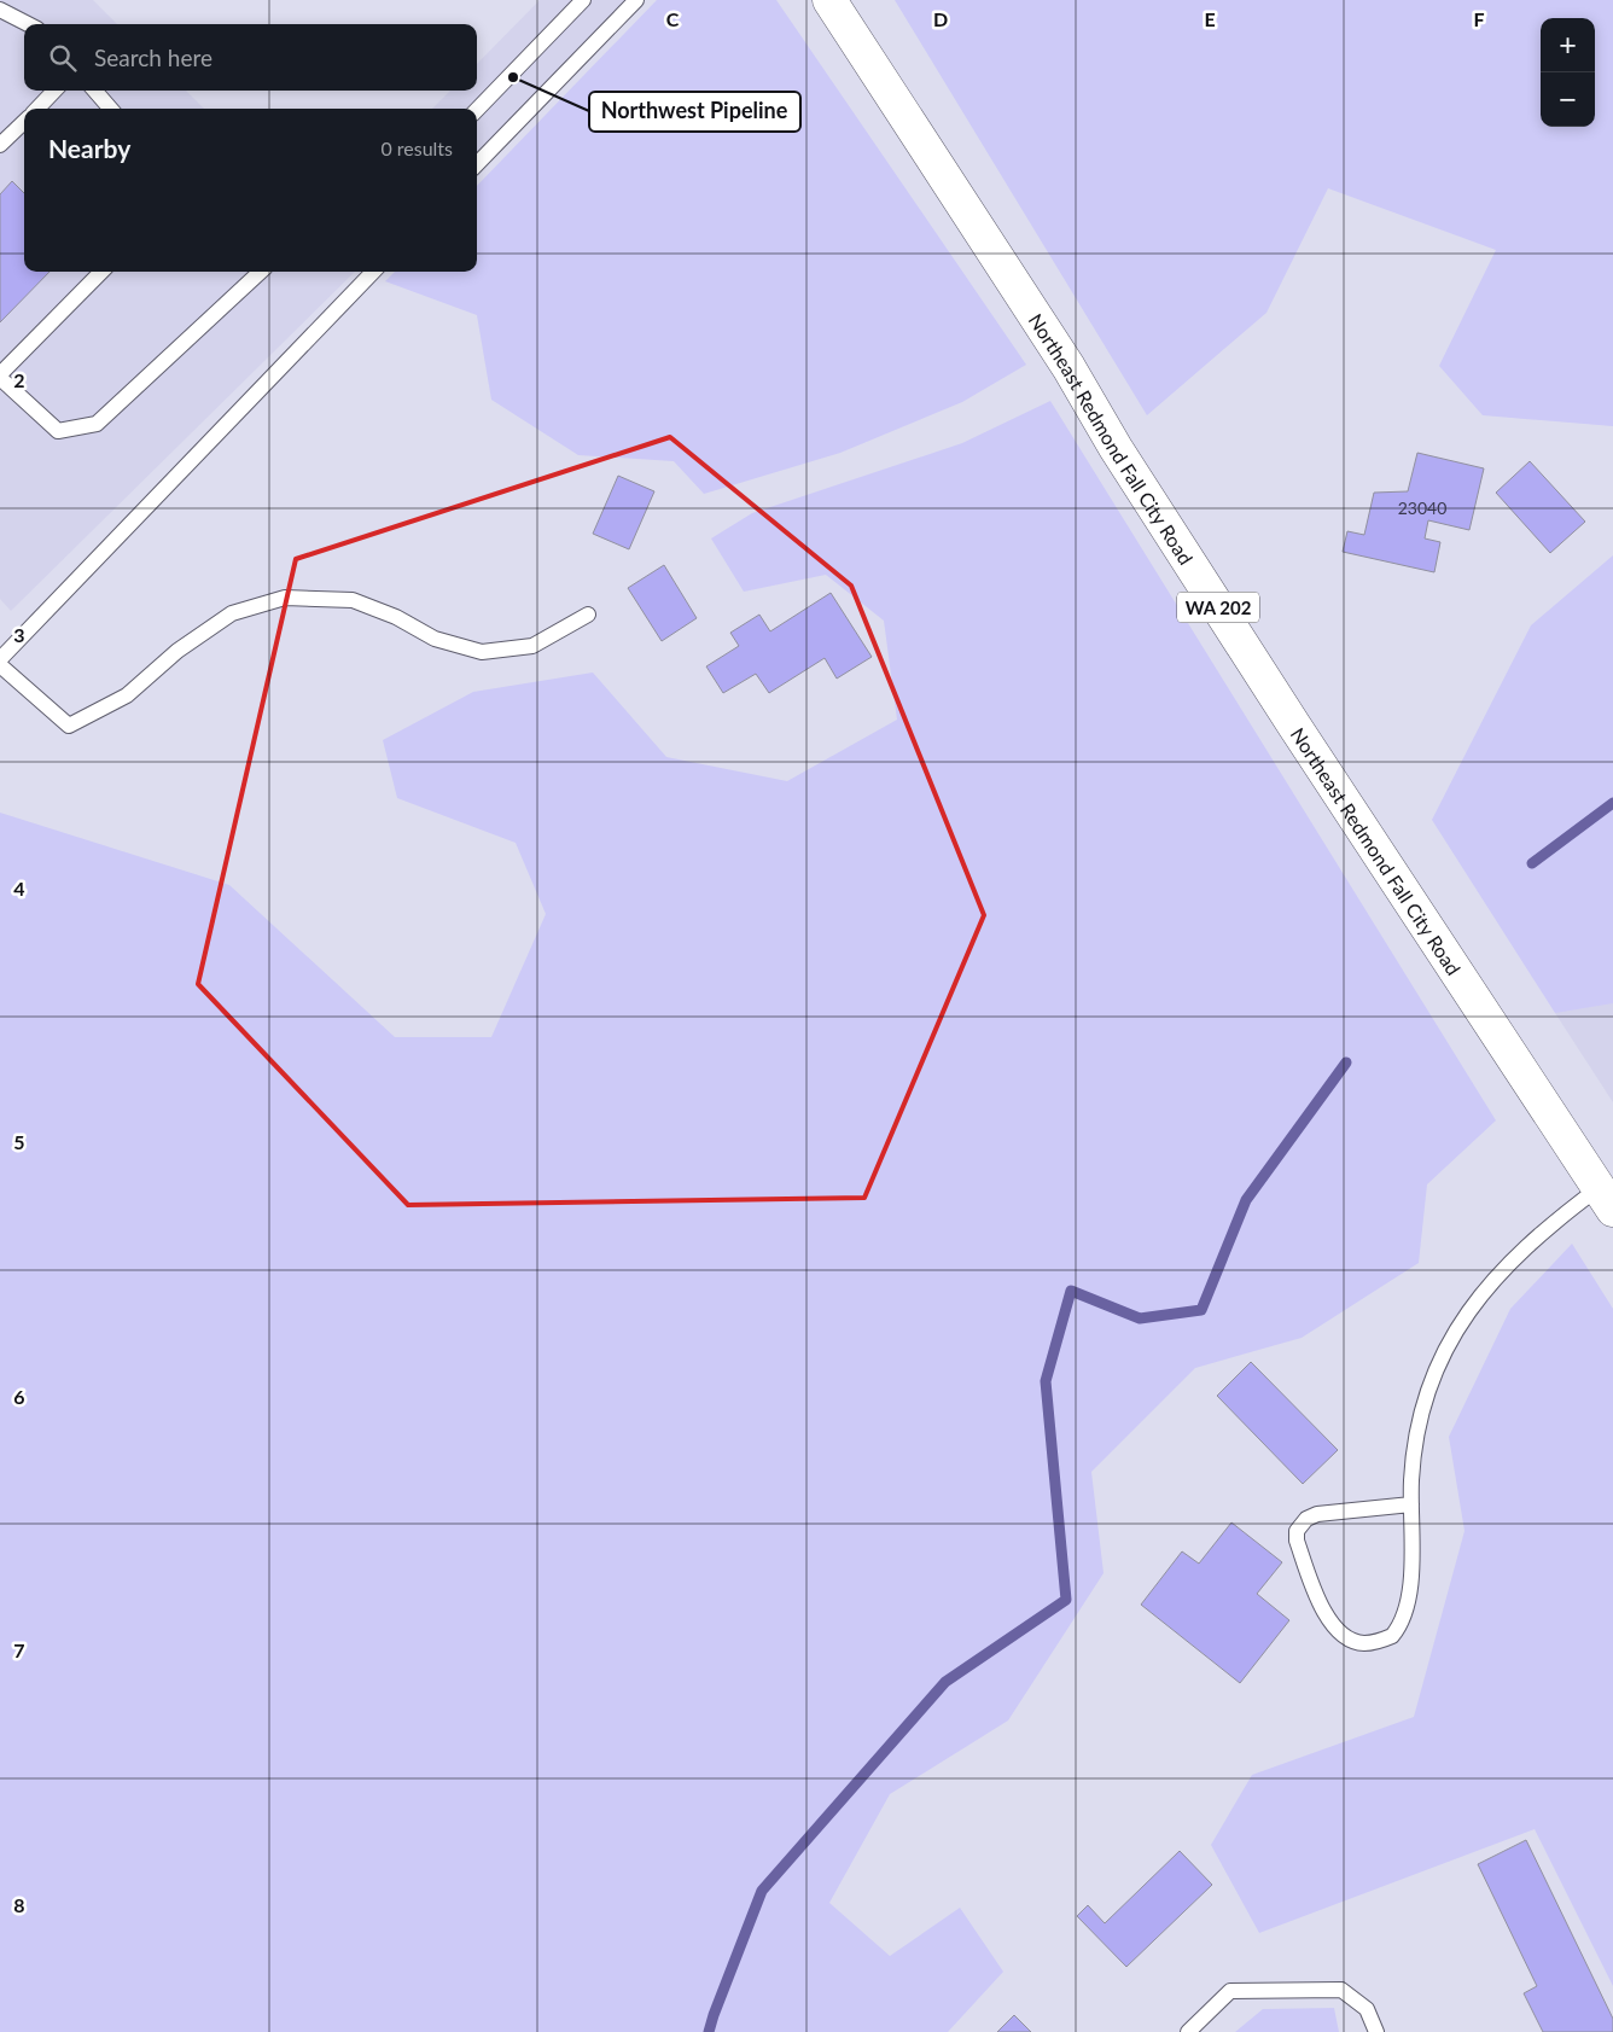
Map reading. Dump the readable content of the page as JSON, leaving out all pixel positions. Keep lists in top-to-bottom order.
{
  "streets": {
    "main road": ["Northeast Redmond Fall City Road", "WA 202"]
  },
  "places": ["Northwest Pipeline"],
  "house_numbers": ["23040"],
  "page": {
    "map_buttons": ["+", "−"],
    "search": "Search here",
    "heading": ["Nearby", "0 results"]
  },
  "grid": {
    "columns": [
      "C",
      "D",
      "E",
      "F"
    ],
    "rows": [
      "2",
      "3",
      "4",
      "5",
      "6",
      "7",
      "8"
    ]
  }
}
